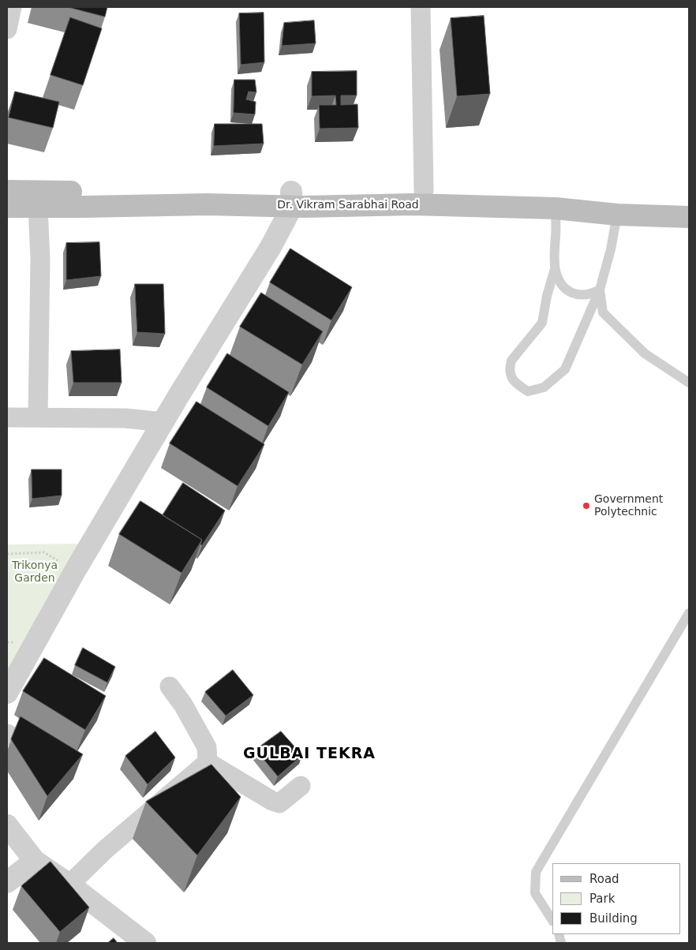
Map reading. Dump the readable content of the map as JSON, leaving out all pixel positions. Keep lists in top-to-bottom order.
{
  "streets": {
    "main road": ["Dr. Vikram Sarabhai Road"]
  },
  "districts": ["GULBAI TEKRA"],
  "parks": ["Trikonya Garden"],
  "places": ["Government Polytechnic"],
  "legend": ["Road", "Park", "Building"]
}
